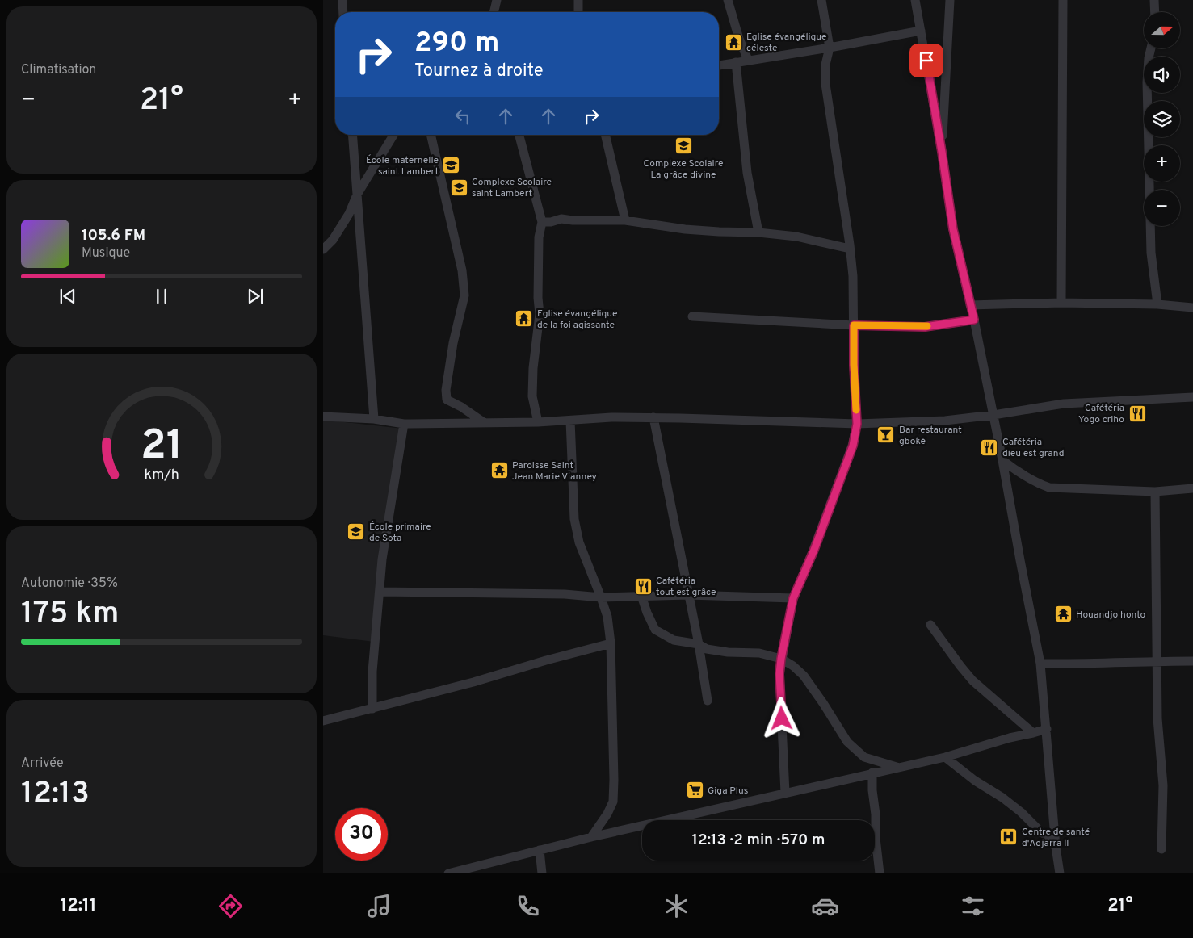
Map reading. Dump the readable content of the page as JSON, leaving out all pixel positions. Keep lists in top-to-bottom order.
{
  "places": {
    "temple": [
      "Eglise évangélique céleste",
      "Eglise évangélique de la foi agissante",
      "Paroisse Saint Jean Marie Vianney",
      "Houandjo honto"
    ],
    "school or university": [
      "Complexe Scolaire La grâce divine",
      "École maternelle saint Lambert",
      "Complexe Scolaire saint Lambert",
      "École primaire de Sota"
    ],
    "restaurant": ["Cafétéria Yogo criho", "Cafétéria dieu est grand", "Cafétéria tout est grâce"],
    "bar": ["Bar restaurant gboké"],
    "supermarket": ["Giga Plus"],
    "hospital": ["Centre de santé d'Adjarra ll"]
  },
  "north": "right",
  "page": {
    "tile": [
      "Climatisation",
      ["Autonomie · 35%", "175 km"],
      ["Arrivée", "12:13"]
    ],
    "map_buttons": ["+", "−"],
    "turn": ["290 m", "Tournez à droite"],
    "heat": ["−", "21°", "+"],
    "song": ["105.6 FM", "Musique"],
    "limit": "30",
    "trip": "12:13 · 2 min · 570 m",
    "tabs": ["12:11", "21°"],
    "gauge": ["21", "km/h"]
  }
}
